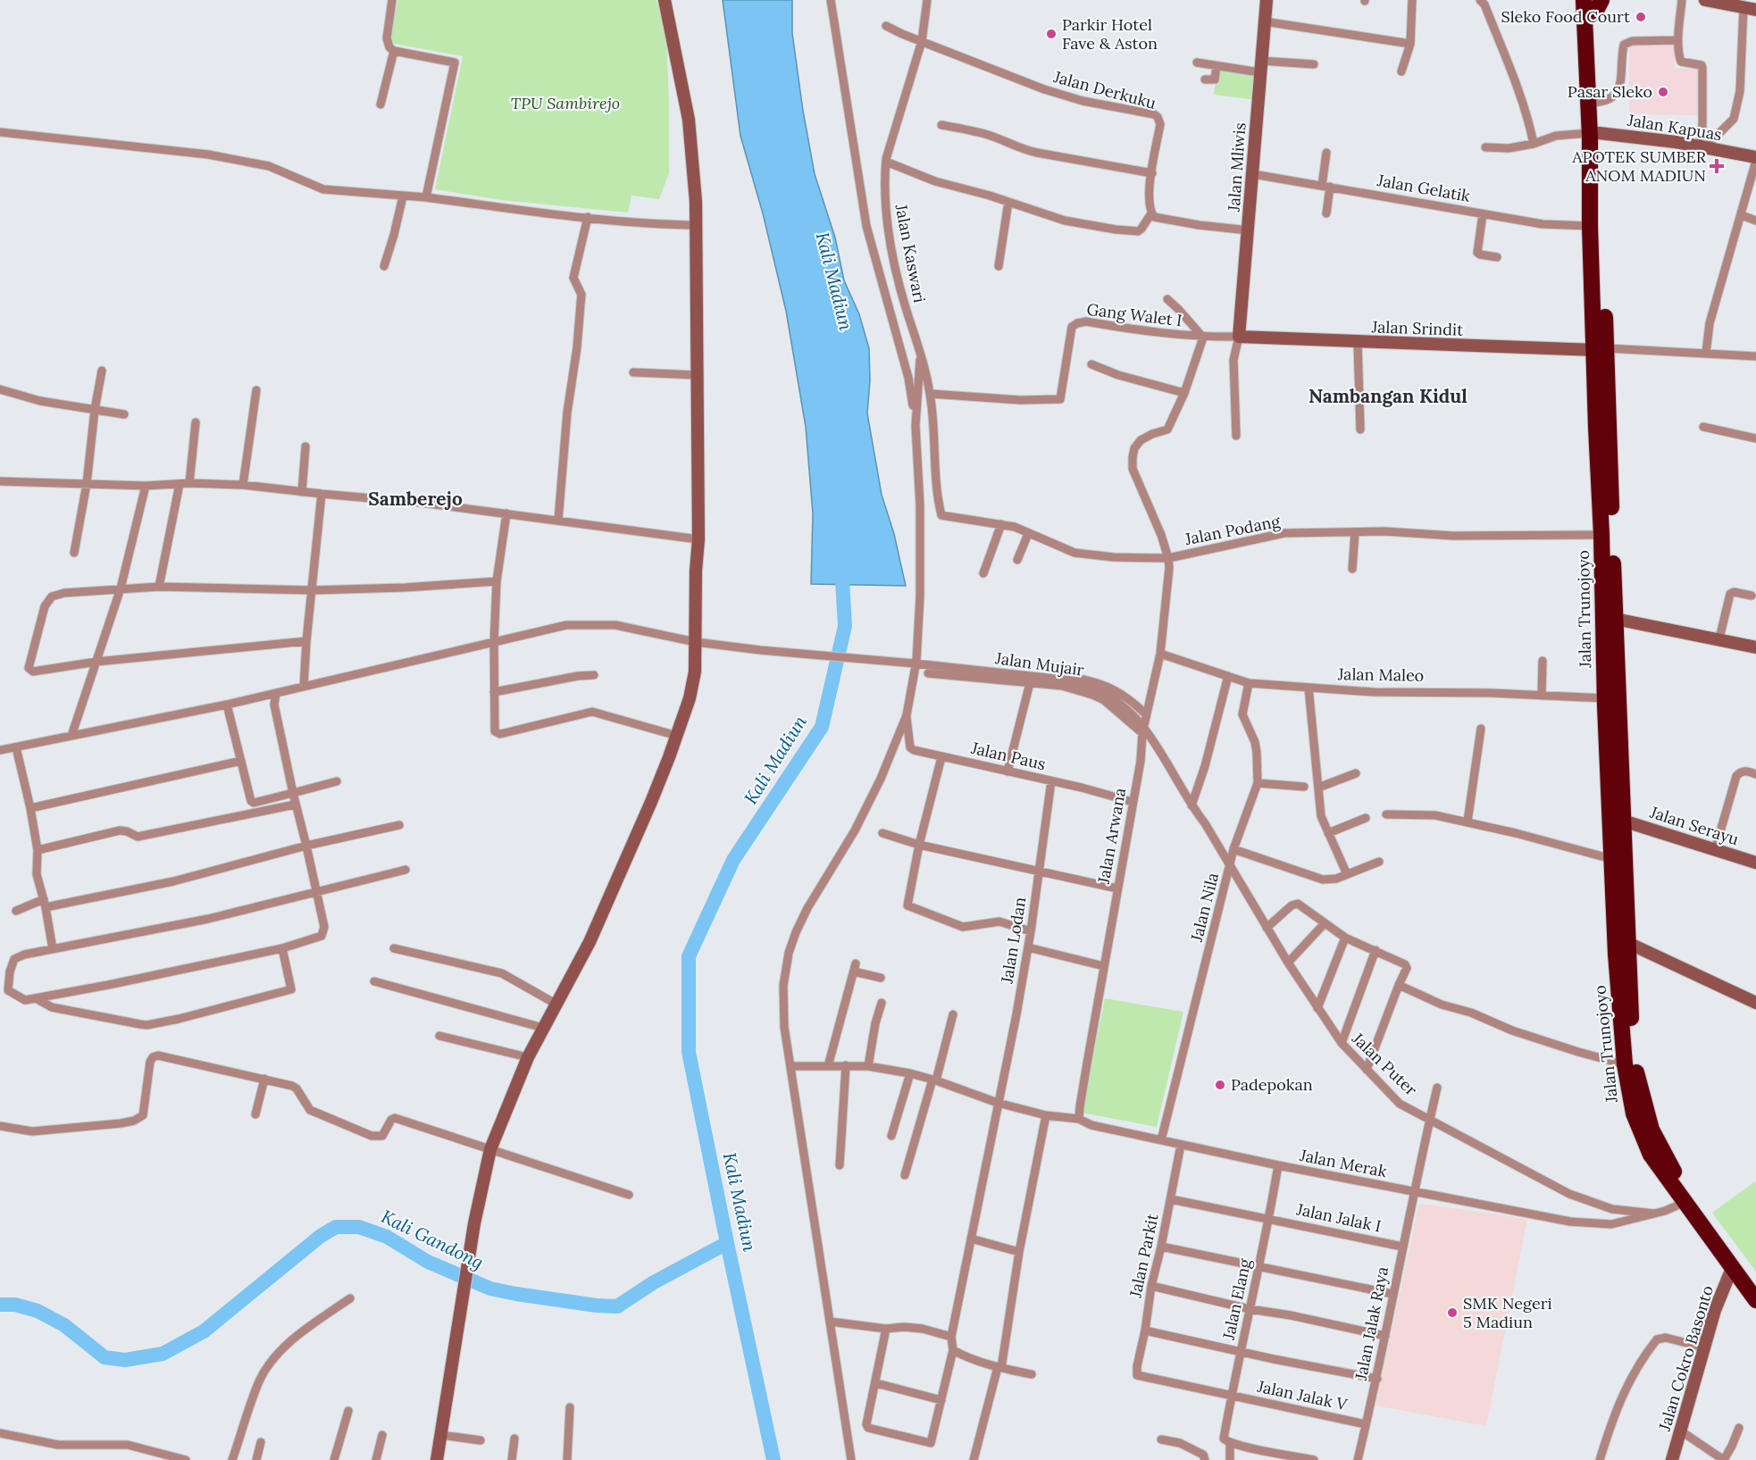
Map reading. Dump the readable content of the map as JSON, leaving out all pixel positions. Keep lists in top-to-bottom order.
{
  "streets": {
    "highway": ["Jalan Trunojoyo"],
    "main road": [
      "Jalan Kapuas",
      "Jalan Mliwis",
      "Jalan Srindit",
      "Jalan Serayu",
      "Jalan Cokro Basonto"
    ],
    "street": [
      "Jalan Derkuku",
      "Jalan Gelatik",
      "Jalan Kaswari",
      "Gang Walet I",
      "Jalan Podang",
      "Jalan Mujair",
      "Jalan Maleo",
      "Jalan Paus",
      "Jalan Arwana",
      "Jalan Nila",
      "Jalan Lodan",
      "Jalan Puter",
      "Jalan Merak",
      "Jalan Jalak I",
      "Jalan Parkit",
      "Jalan Elang",
      "Jalan Jalak Raya",
      "Jalan Jalak V"
    ]
  },
  "crossings": [
    ["Jalan Derkuku", "Jalan Kaswari"],
    ["Jalan Kapuas", "Jalan Trunojoyo"],
    ["Jalan Mliwis", "Jalan Gelatik"],
    ["Jalan Mliwis", "Gang Walet I"],
    ["Jalan Mliwis", "Jalan Srindit"],
    ["Jalan Gelatik", "Jalan Trunojoyo"],
    ["Jalan Kaswari", "Gang Walet I"],
    ["Jalan Kaswari", "Jalan Podang"],
    ["Gang Walet I", "Jalan Srindit"],
    ["Jalan Srindit", "Jalan Trunojoyo"],
    ["Jalan Podang", "Jalan Trunojoyo"],
    ["Jalan Podang", "Jalan Arwana"],
    ["Jalan Trunojoyo", "Jalan Maleo"],
    ["Jalan Trunojoyo", "Jalan Serayu"],
    ["Jalan Trunojoyo", "Jalan Merak"],
    ["Jalan Mujair", "Jalan Arwana"],
    ["Jalan Mujair", "Jalan Nila"],
    ["Jalan Mujair", "Jalan Puter"],
    ["Jalan Maleo", "Jalan Arwana"],
    ["Jalan Maleo", "Jalan Nila"],
    ["Jalan Paus", "Jalan Arwana"],
    ["Jalan Paus", "Jalan Lodan"],
    ["Jalan Arwana", "Jalan Merak"],
    ["Jalan Nila", "Jalan Puter"],
    ["Jalan Nila", "Jalan Merak"],
    ["Jalan Lodan", "Jalan Merak"],
    ["Jalan Puter", "Jalan Merak"],
    ["Jalan Puter", "Jalan Jalak Raya"],
    ["Jalan Merak", "Jalan Parkit"],
    ["Jalan Merak", "Jalan Elang"],
    ["Jalan Merak", "Jalan Jalak Raya"],
    ["Jalan Jalak I", "Jalan Parkit"],
    ["Jalan Jalak I", "Jalan Elang"],
    ["Jalan Jalak I", "Jalan Jalak Raya"],
    ["Jalan Parkit", "Jalan Jalak V"],
    ["Jalan Elang", "Jalan Jalak V"],
    ["Jalan Jalak Raya", "Jalan Jalak V"]
  ],
  "districts": ["Nambangan Kidul", "Samberejo"],
  "water": ["Kali Madiun", "Kali Gandong"],
  "parks": ["TPU Sambirejo"],
  "places": {
    "other": [
      "Sleko Food Court",
      "Parkir Hotel Fave & Aston",
      "Pasar Sleko",
      "Padepokan",
      "SMK Negeri 5 Madiun"
    ],
    "health": ["APOTEK SUMBER ANOM MADIUN"]
  }
}
